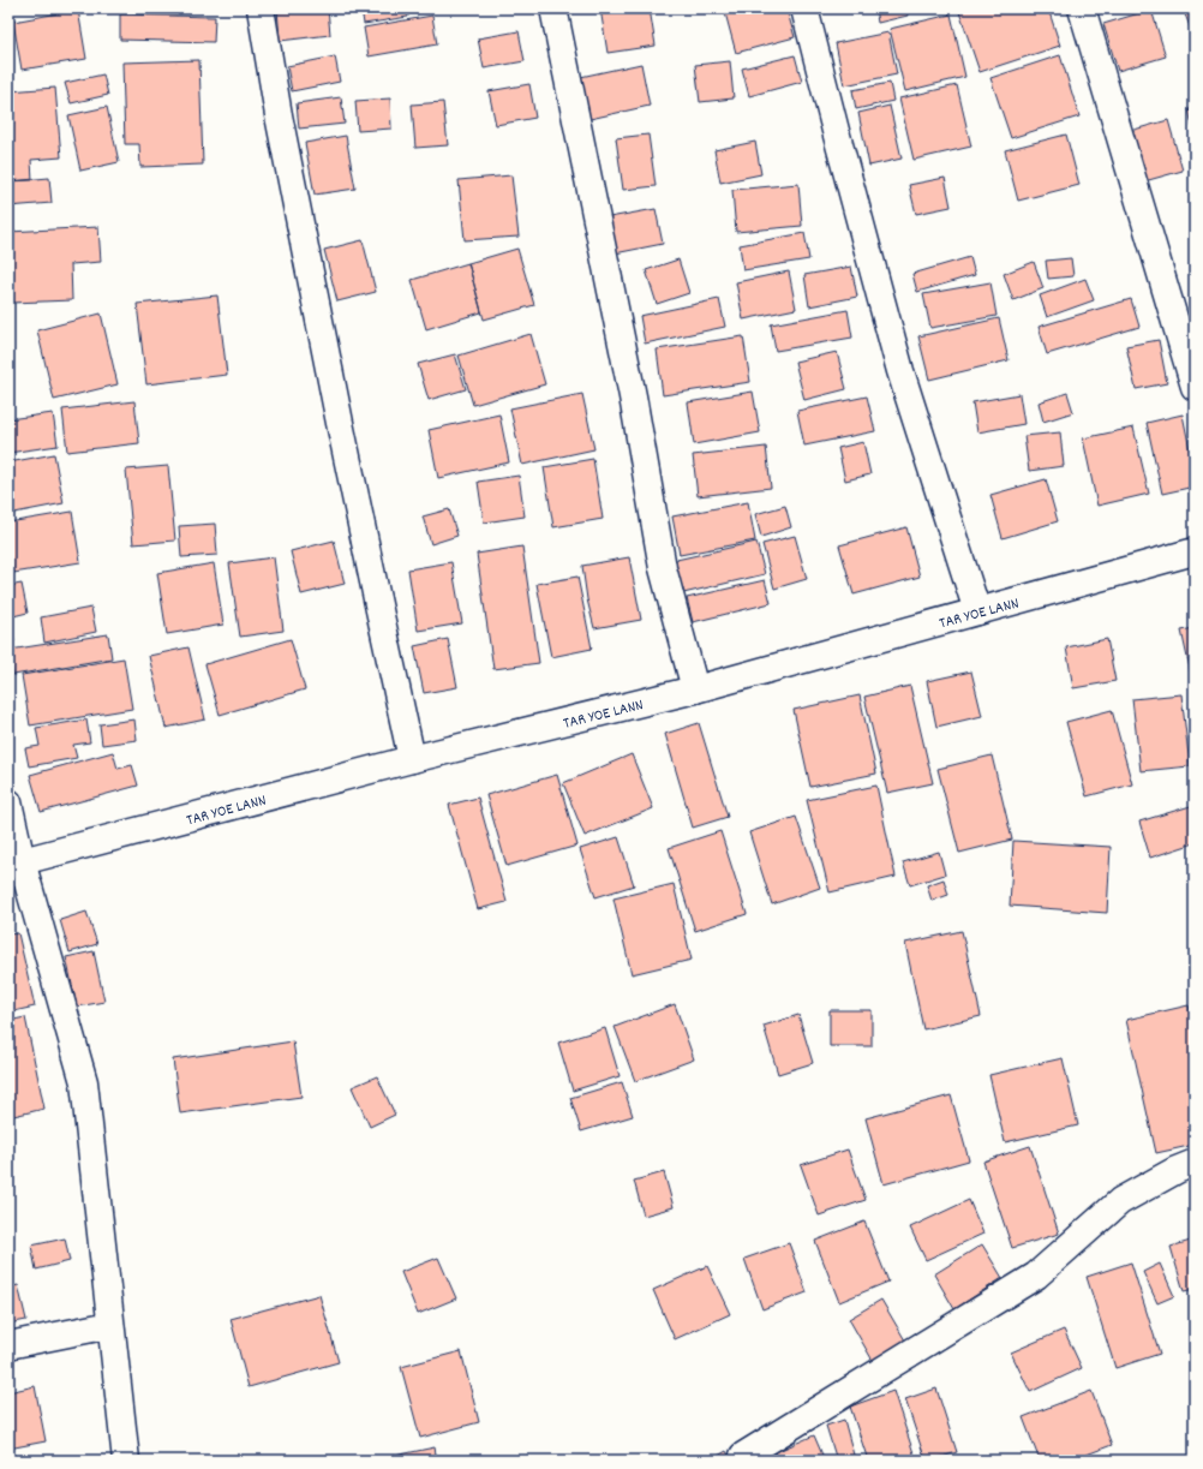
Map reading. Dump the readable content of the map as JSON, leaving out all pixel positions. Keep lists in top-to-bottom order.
{
  "streets": {
    "street": ["TAR YOE LANN"]
  }
}
